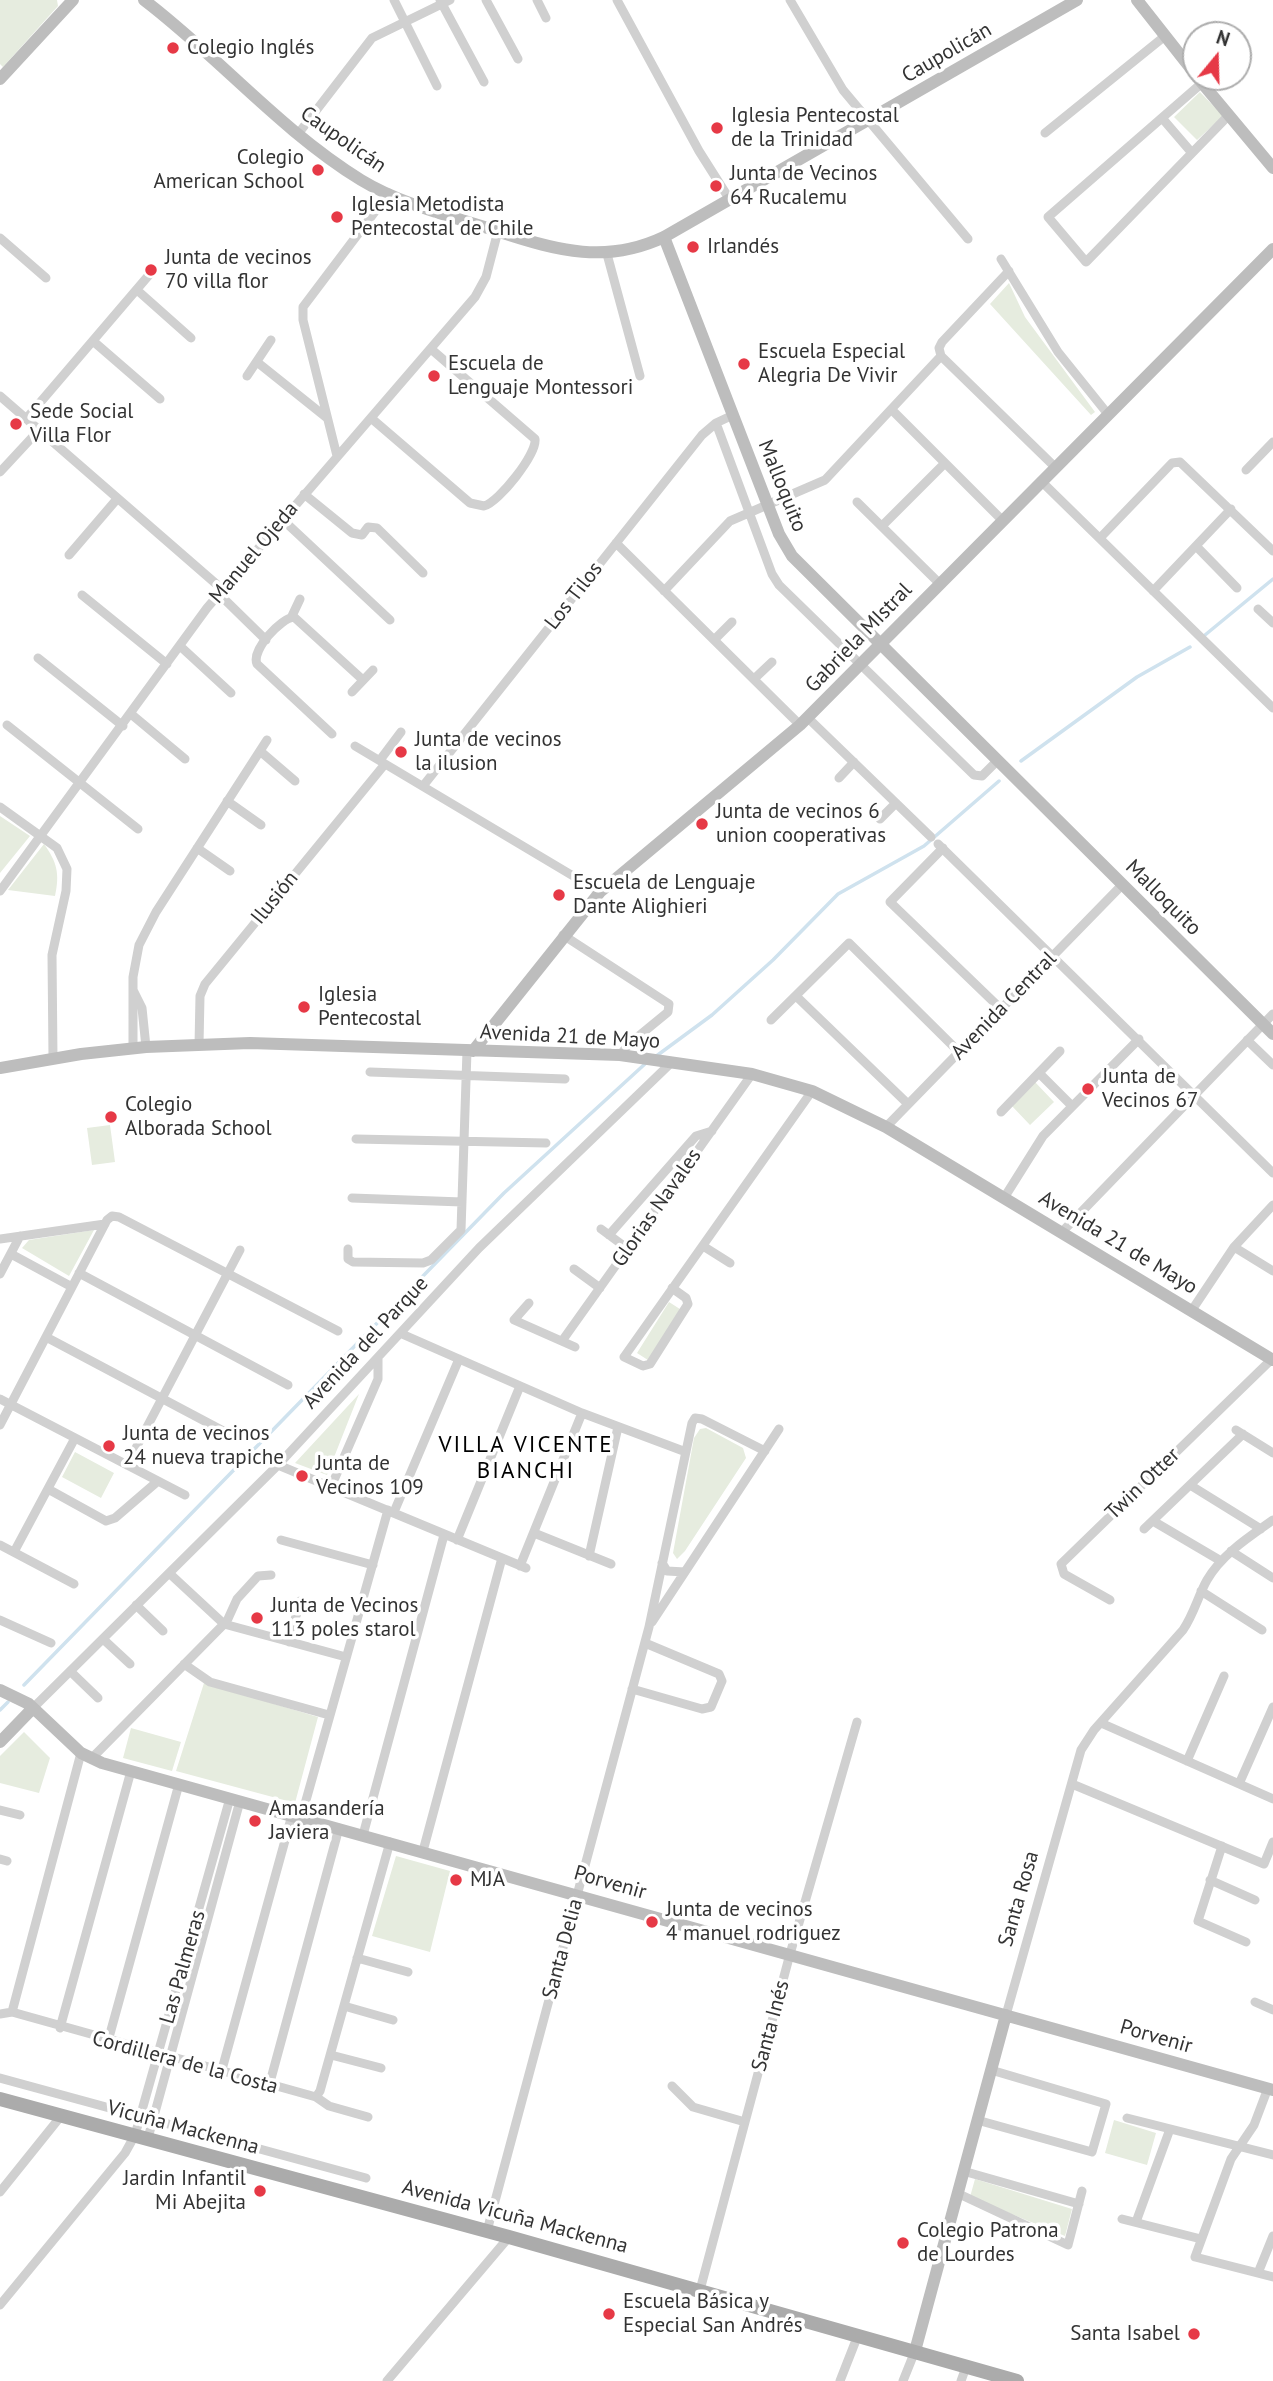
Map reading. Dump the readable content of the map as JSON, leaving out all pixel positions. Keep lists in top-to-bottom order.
{
  "streets": {
    "main road": ["Avenida Vicuña Mackenna"],
    "street": [
      "Caupolicán",
      "Malloquito",
      "Manuel Ojeda",
      "Los Tilos",
      "Gabriela MIstral",
      "Ilusión",
      "Avenida Central",
      "Avenida 21 de Mayo",
      "Glorias Navales",
      "Avenida del Parque",
      "Twin Otter",
      "Porvenir",
      "Santa Rosa",
      "Santa Delia",
      "Las Palmeras",
      "Santa Inés",
      "Cordillera de la Costa",
      "Vicuña Mackenna"
    ]
  },
  "crossings": [
    ["Caupolicán", "Malloquito"],
    ["Caupolicán", "Manuel Ojeda"],
    ["Malloquito", "Los Tilos"],
    ["Malloquito", "Gabriela MIstral"],
    ["Malloquito", "Avenida Central"],
    ["Gabriela MIstral", "Avenida 21 de Mayo"],
    ["Ilusión", "Avenida 21 de Mayo"],
    ["Avenida Central", "Avenida 21 de Mayo"],
    ["Avenida 21 de Mayo", "Glorias Navales"],
    ["Avenida 21 de Mayo", "Avenida del Parque"],
    ["Avenida 21 de Mayo", "Twin Otter"],
    ["Avenida del Parque", "Porvenir"],
    ["Porvenir", "Santa Rosa"],
    ["Porvenir", "Santa Delia"],
    ["Porvenir", "Las Palmeras"],
    ["Porvenir", "Santa Inés"],
    ["Santa Rosa", "Avenida Vicuña Mackenna"],
    ["Santa Delia", "Avenida Vicuña Mackenna"],
    ["Las Palmeras", "Cordillera de la Costa"],
    ["Las Palmeras", "Vicuña Mackenna"],
    ["Las Palmeras", "Avenida Vicuña Mackenna"],
    ["Santa Inés", "Avenida Vicuña Mackenna"]
  ],
  "districts": ["VILLA VICENTE BIANCHI"],
  "places": [
    "Colegio Inglés",
    "Iglesia Pentecostal de la Trinidad",
    "Colegio American School",
    "Junta de Vecinos 64 Rucalemu",
    "Iglesia Metodista Pentecostal de Chile",
    "Irlandés",
    "Junta de vecinos 70 villa flor",
    "Escuela Especial Alegria De Vivir",
    "Escuela de Lenguaje Montessori",
    "Sede Social Villa Flor",
    "Junta de vecinos la ilusion",
    "Junta de vecinos 6 union cooperativas",
    "Escuela de Lenguaje Dante Alighieri",
    "Iglesia Pentecostal",
    "Junta de Vecinos 67",
    "Colegio Alborada School",
    "Junta de vecinos 24 nueva trapiche",
    "Junta de Vecinos 109",
    "Junta de Vecinos 113 poles starol",
    "Amasandería Javiera",
    "MJA",
    "Junta de vecinos 4 manuel rodriguez",
    "Jardin Infantil Mi Abejita",
    "Colegio Patrona de Lourdes",
    "Escuela Básica y Especial San Andrés",
    "Santa Isabel"
  ],
  "north": "top"
}
